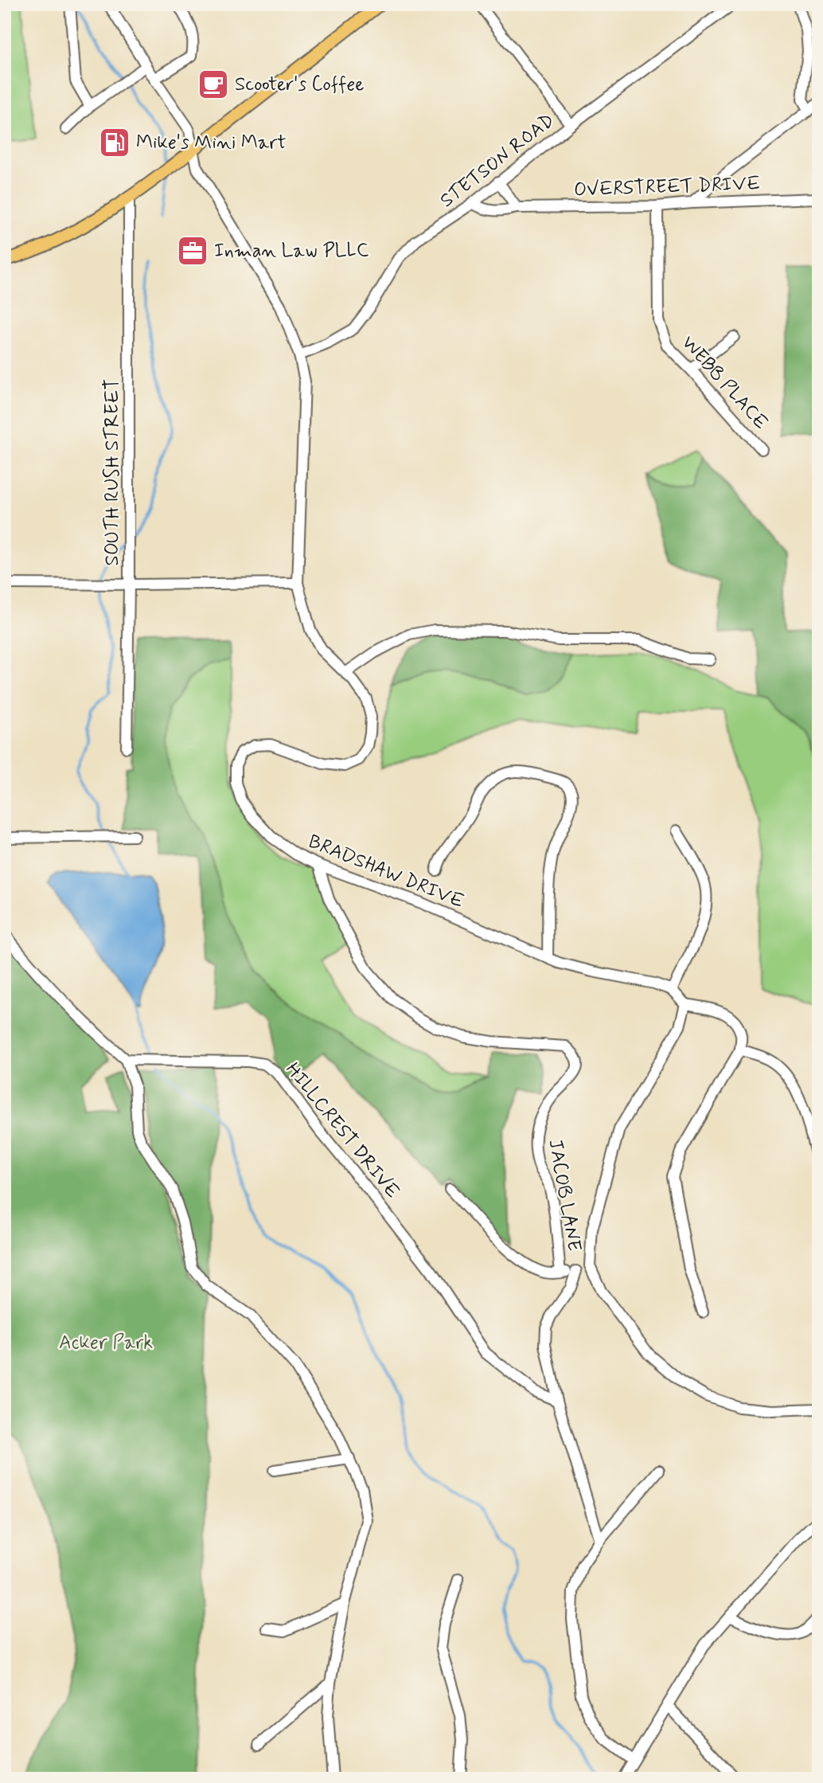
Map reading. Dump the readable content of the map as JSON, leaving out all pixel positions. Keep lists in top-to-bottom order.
{
  "streets": {
    "street": [
      "STETSON ROAD",
      "OVERSTREET DRIVE",
      "WEBB PLACE",
      "SOUTH RUSH STREET",
      "BRADSHAW DRIVE",
      "HILLCREST DRIVE",
      "JACOB LANE"
    ]
  },
  "crossings": [
    ["STETSON ROAD", "OVERSTREET DRIVE"],
    ["STETSON ROAD", "BRADSHAW DRIVE"],
    ["OVERSTREET DRIVE", "WEBB PLACE"],
    ["BRADSHAW DRIVE", "JACOB LANE"]
  ],
  "parks": ["Acker Park"],
  "places": {
    "cafe": ["Scooter's Coffee"],
    "fuel station": ["Mike's Mini Mart"],
    "office": ["Inman Law PLLC"]
  }
}
